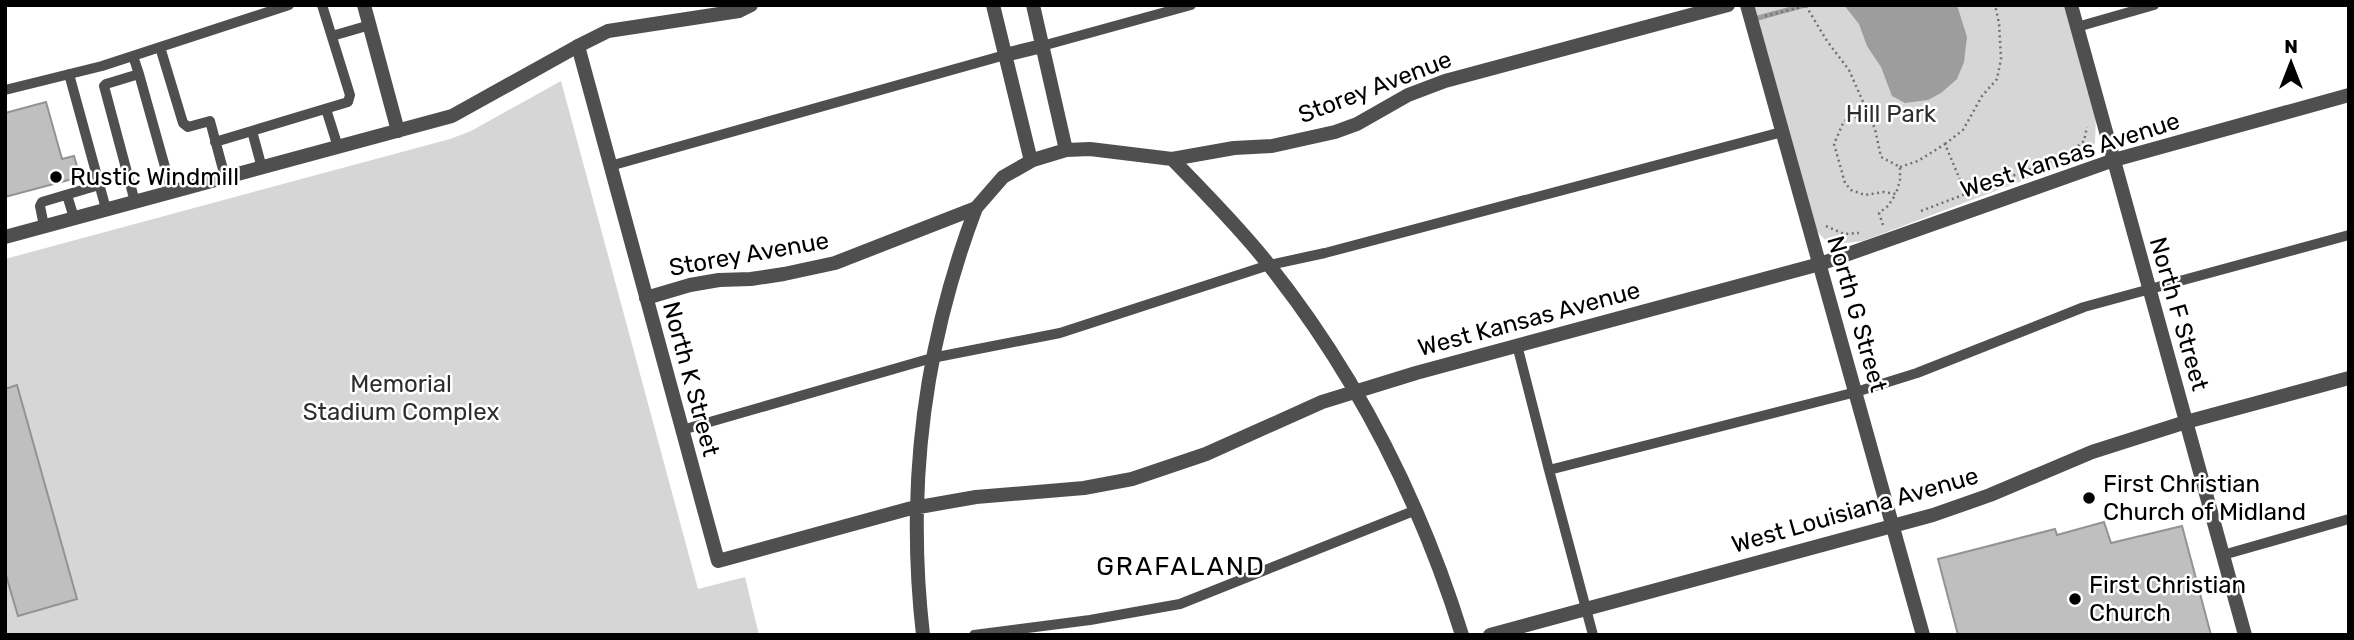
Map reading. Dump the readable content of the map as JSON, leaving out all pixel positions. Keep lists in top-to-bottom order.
{
  "streets": {
    "street": [
      "Storey Avenue",
      "West Kansas Avenue",
      "North G Street",
      "North F Street",
      "North K Street",
      "West Louisiana Avenue"
    ]
  },
  "crossings": [
    ["Storey Avenue", "North K Street"],
    ["West Kansas Avenue", "North G Street"],
    ["West Kansas Avenue", "North F Street"],
    ["West Kansas Avenue", "North K Street"],
    ["North G Street", "West Louisiana Avenue"],
    ["North F Street", "West Louisiana Avenue"]
  ],
  "districts": ["GRAFALAND"],
  "parks": ["Hill Park", "Memorial Stadium Complex"],
  "places": ["Rustic Windmill", "First Christian Church of Midland", "First Christian Church"],
  "north": "top"
}
